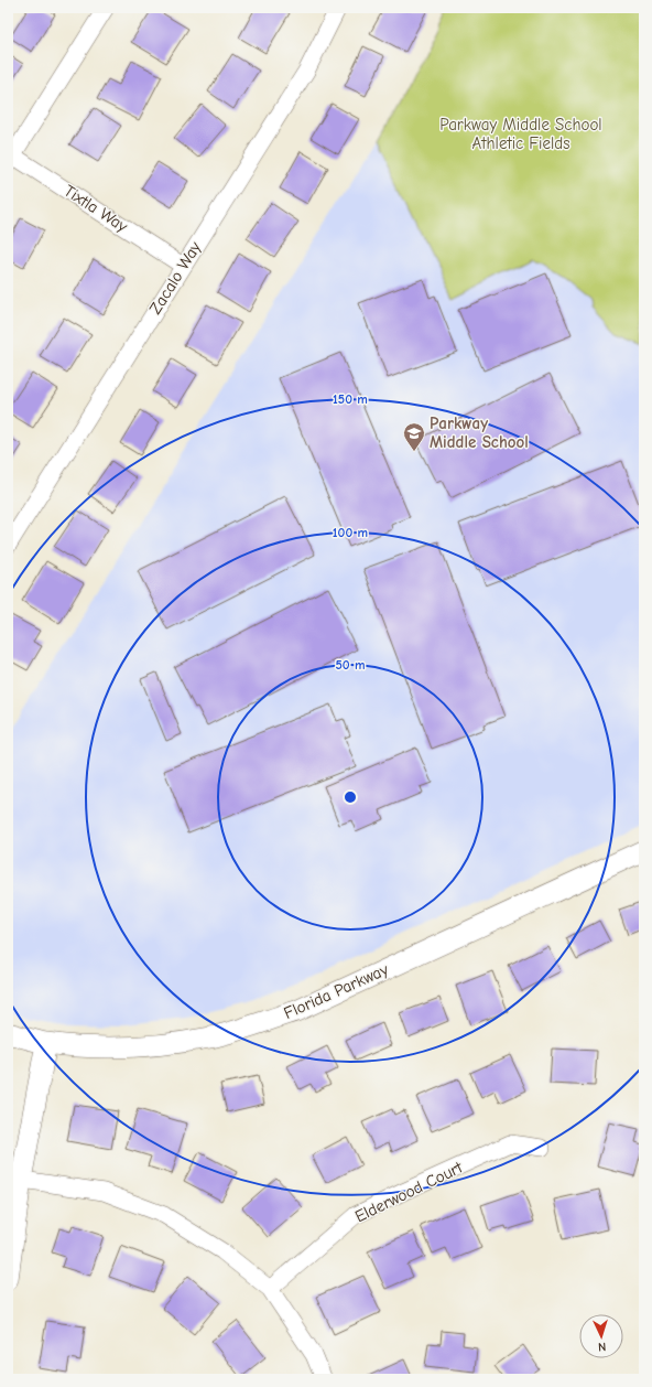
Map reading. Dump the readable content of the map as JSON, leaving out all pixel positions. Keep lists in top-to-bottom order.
{
  "streets": {
    "street": [
      "Tixtla Way",
      "Zacalo Way",
      "Florida Parkway",
      "Elderwood Court"
    ]
  },
  "crossings": [
    ["Tixtla Way", "Zacalo Way"]
  ],
  "parks": ["Parkway Middle School Athletic Fields"],
  "places": {
    "school or university": ["Parkway Middle School"]
  },
  "north": "bottom",
  "rings": ["150 m", "100 m", "50 m"]
}
